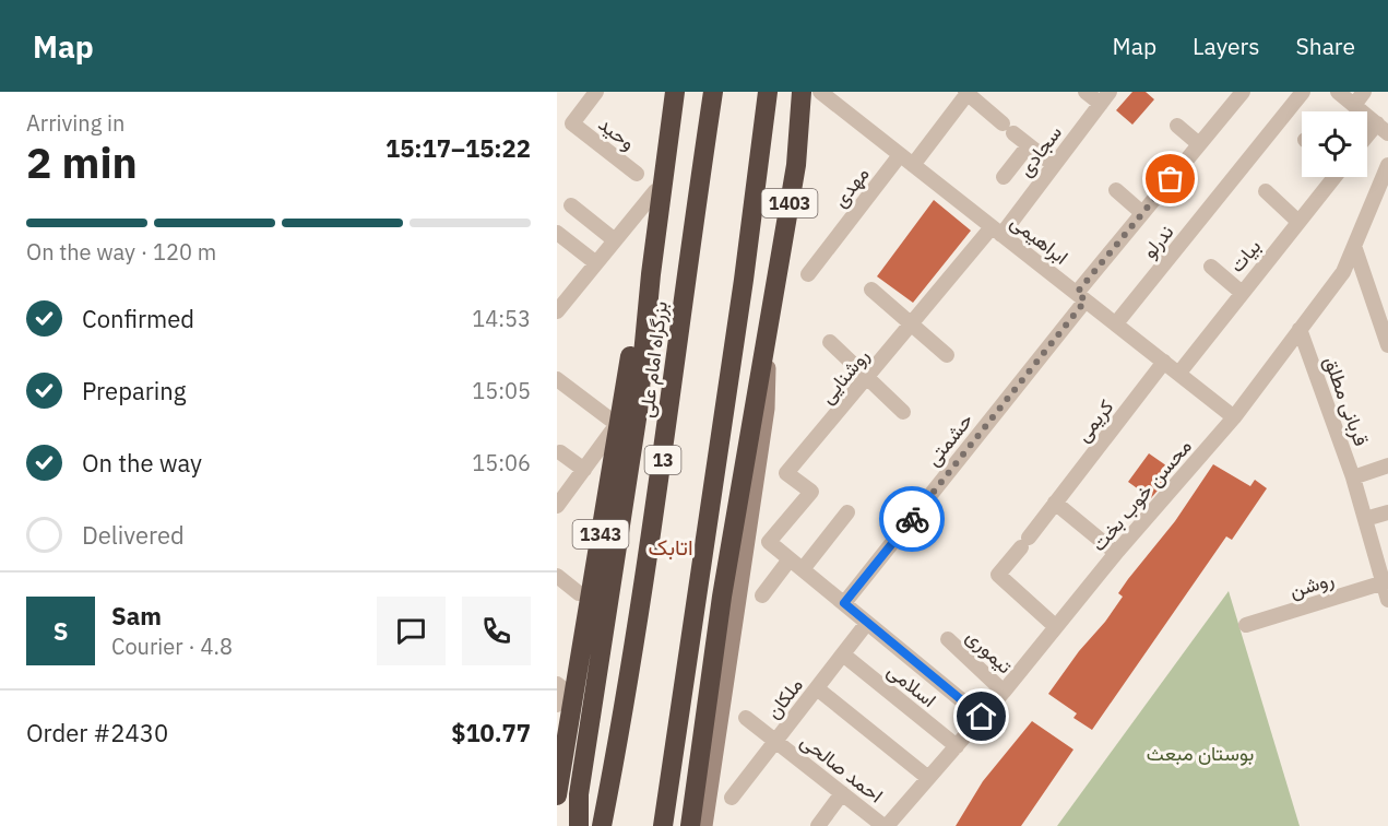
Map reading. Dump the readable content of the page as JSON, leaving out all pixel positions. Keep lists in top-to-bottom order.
{
  "streets": {
    "highway": [
      "1403",
      "بزرگراه امام علی",
      "13",
      "1343"
    ],
    "street": [
      "وحید",
      "سجادی",
      "مهدی",
      "ابراهیمی",
      "ندرلو",
      "بیات",
      "روشنایی",
      "قربانی مطلق",
      "کریمی",
      "حشمتی",
      "محسن خوب بخت",
      "روشن",
      "تیموری",
      "اسلامی",
      "ملکان",
      "احمد صالحی"
    ]
  },
  "crossings": [
    ["سجادی", "ابراهیمی"],
    ["سجادی", "روشنایی"],
    ["مهدی", "ابراهیمی"],
    ["ابراهیمی", "ندرلو"],
    ["ابراهیمی", "بیات"],
    ["ابراهیمی", "روشنایی"],
    ["ابراهیمی", "کریمی"],
    ["ابراهیمی", "حشمتی"],
    ["ابراهیمی", "محسن خوب بخت"],
    ["قربانی مطلق", "محسن خوب بخت"],
    ["قربانی مطلق", "روشن"],
    ["کریمی", "محسن خوب بخت"],
    ["محسن خوب بخت", "تیموری"],
    ["محسن خوب بخت", "اسلامی"],
    ["محسن خوب بخت", "احمد صالحی"],
    ["اسلامی", "ملکان"],
    ["ملکان", "احمد صالحی"]
  ],
  "districts": ["اتابک"],
  "parks": ["بوستان مبعث"],
  "page": {
    "header": "Map",
    "nav": ["Map", "Layers", "Share"],
    "heading": ["2 min", "Arriving in", "15:17–15:22"],
    "panel": [
      "Sam",
      "Courier · 4.8",
      "Order #2430",
      "$10.77"
    ],
    "bar": "On the way · 120 m",
    "list": [
      ["Confirmed", "14:53"],
      ["Preparing", "15:05"],
      ["On the way", "15:06"],
      "Delivered"
    ],
    "round": "S"
  }
}
